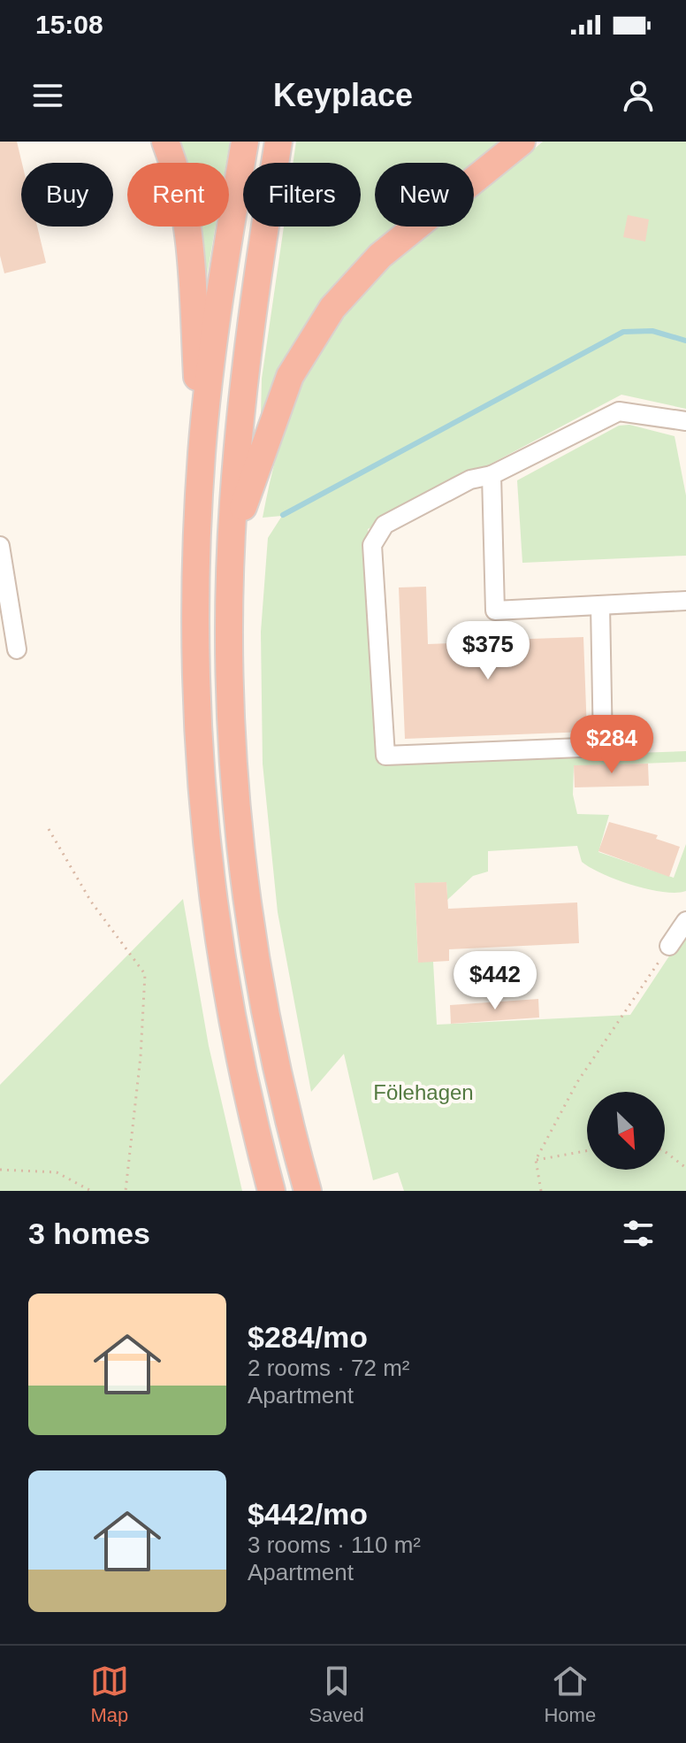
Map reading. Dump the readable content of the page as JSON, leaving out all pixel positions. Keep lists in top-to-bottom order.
{
  "parks": ["Fölehagen"],
  "north": "bottom right",
  "page": {
    "status": "15:08",
    "header": "Keyplace",
    "chip": [
      "Buy",
      "Rent",
      "Filters",
      "New"
    ],
    "price": ["$375", "$284", "$442"],
    "heading": "3 homes",
    "list": [
      {
        "name": "$284/mo",
        "note": "2 rooms · 72 m² · Apartment"
      },
      {
        "name": "$442/mo",
        "note": "3 rooms · 110 m² · Apartment"
      }
    ],
    "tabs": ["Map", "Saved", "Home"]
  }
}
